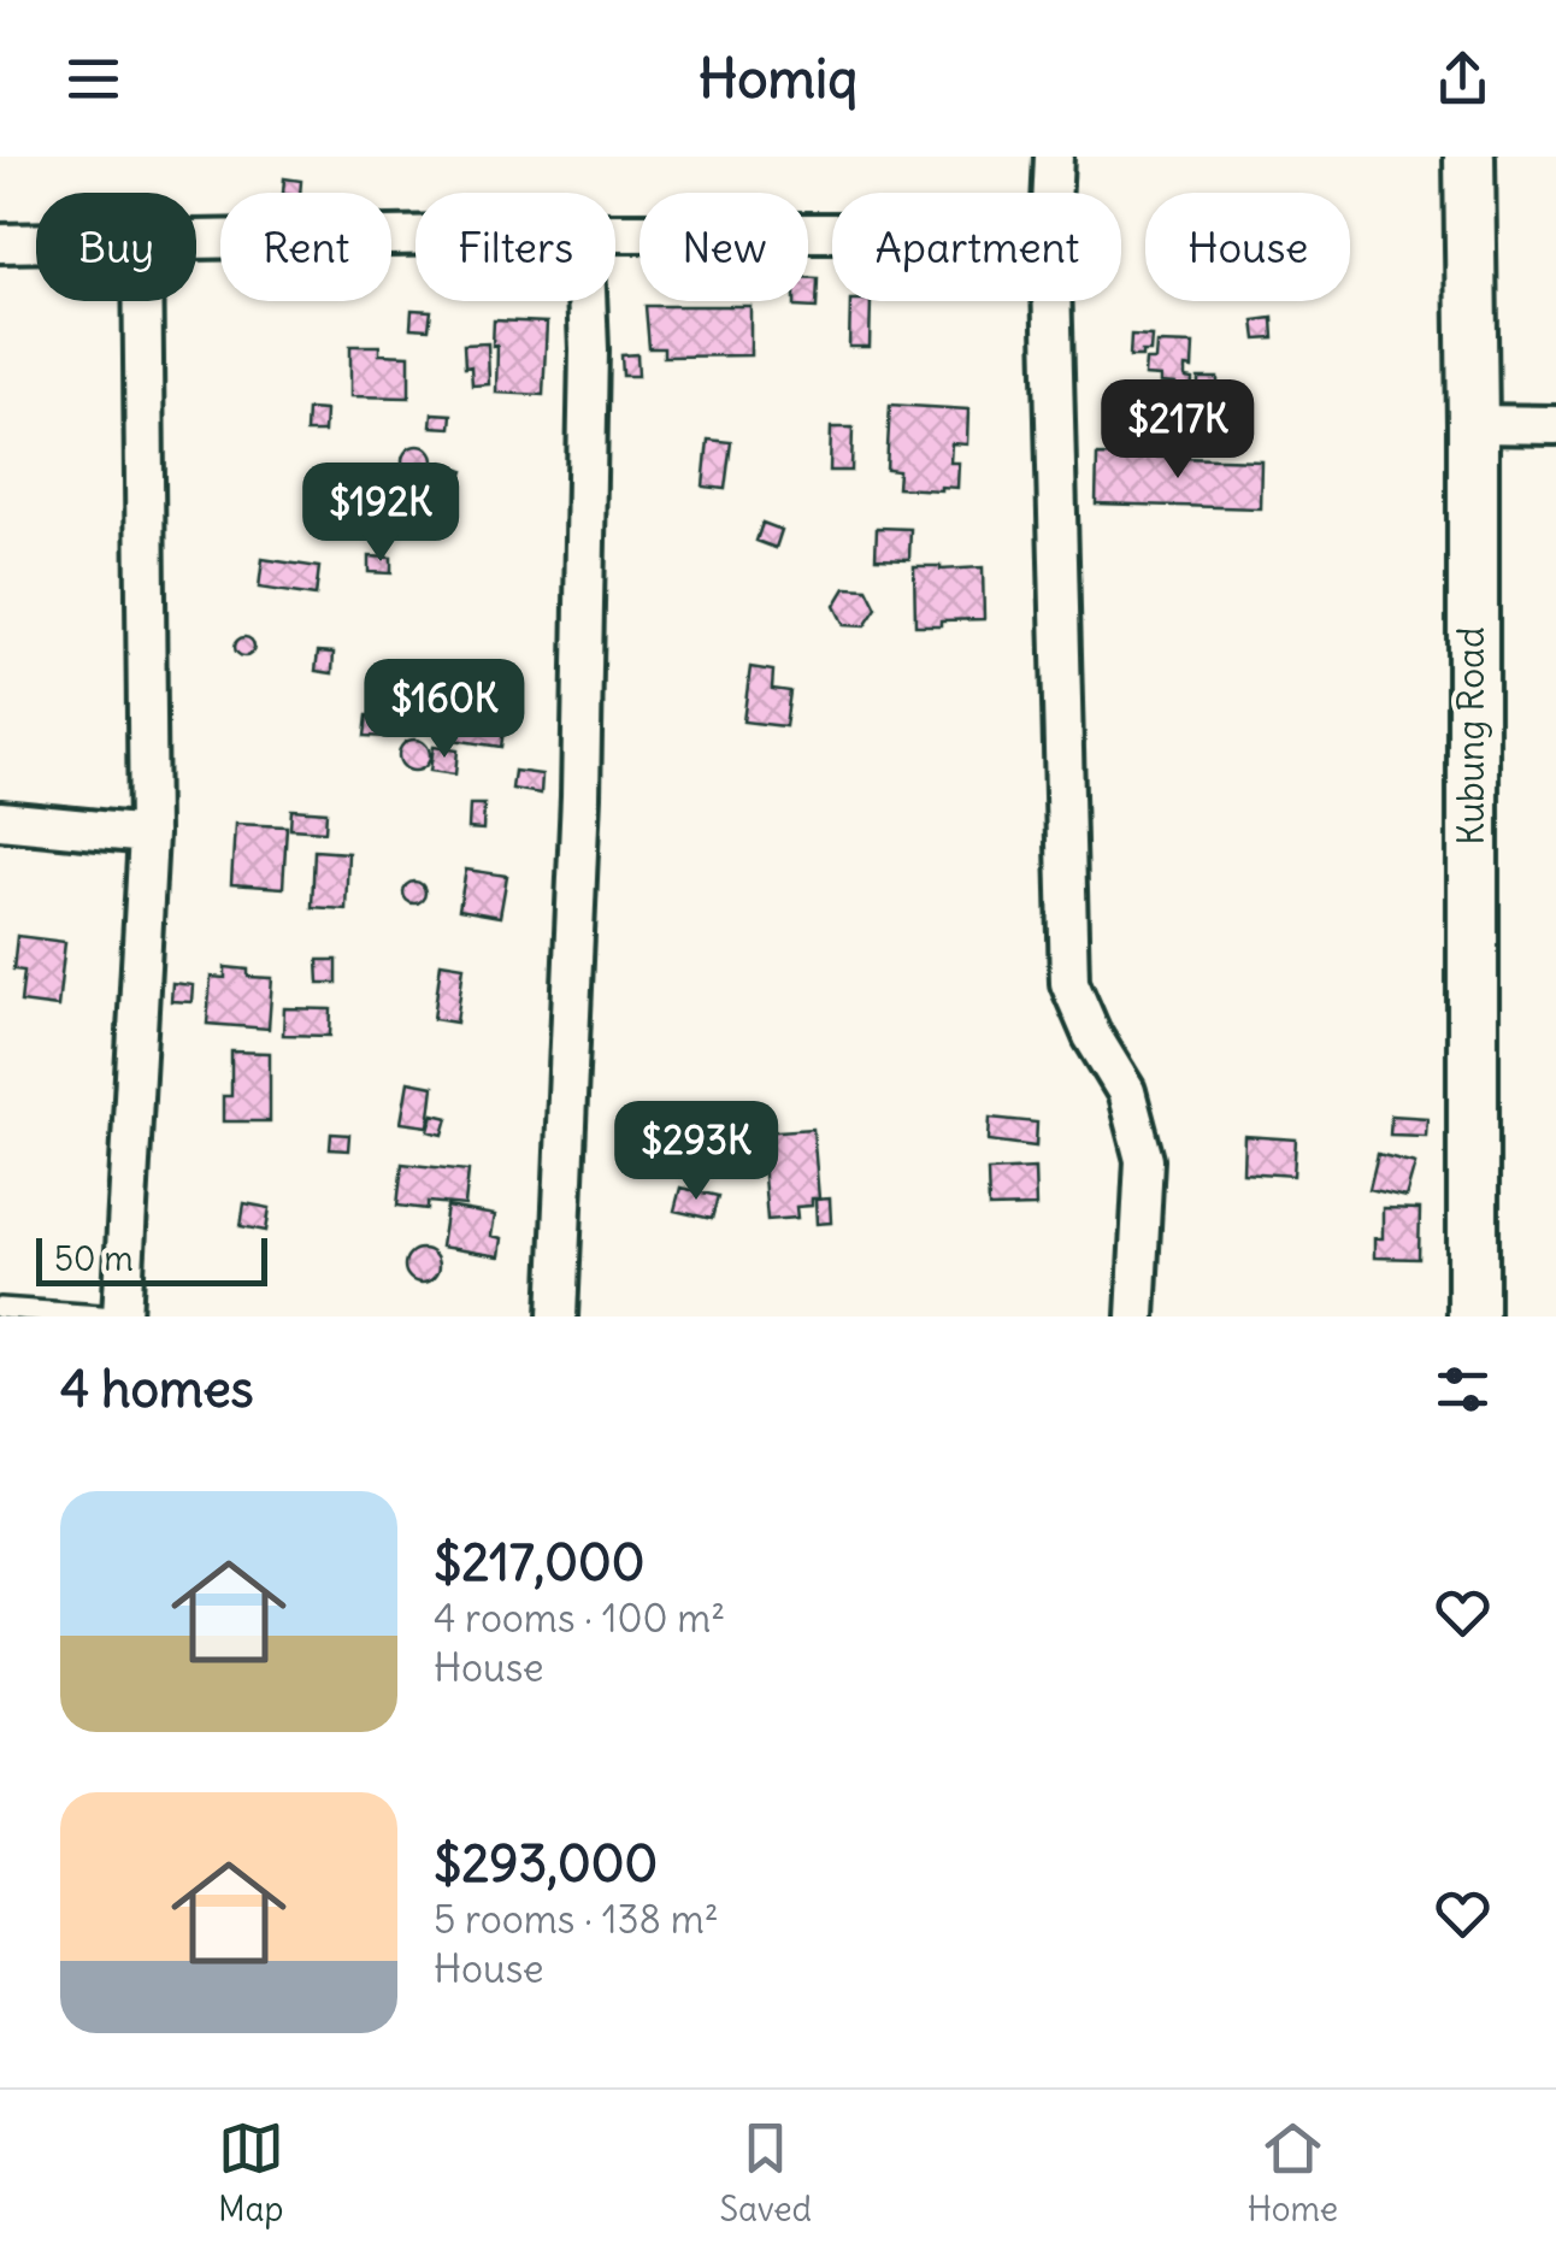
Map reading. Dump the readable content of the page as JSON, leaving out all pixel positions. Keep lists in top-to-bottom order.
{
  "streets": {
    "street": ["Kubung Road"]
  },
  "scale_bar": "50 m",
  "page": {
    "header": "Homiq",
    "chip": [
      "Buy",
      "Rent",
      "Filters",
      "New",
      "Apartment",
      "House"
    ],
    "price": [
      "$217K",
      "$192K",
      "$160K",
      "$293K"
    ],
    "scale": "50 m",
    "heading": "4 homes",
    "list": [
      {
        "name": "$217,000",
        "note": "4 rooms · 100 m² · House"
      },
      {
        "name": "$293,000",
        "note": "5 rooms · 138 m² · House"
      }
    ],
    "tabs": ["Map", "Saved", "Home"]
  }
}
